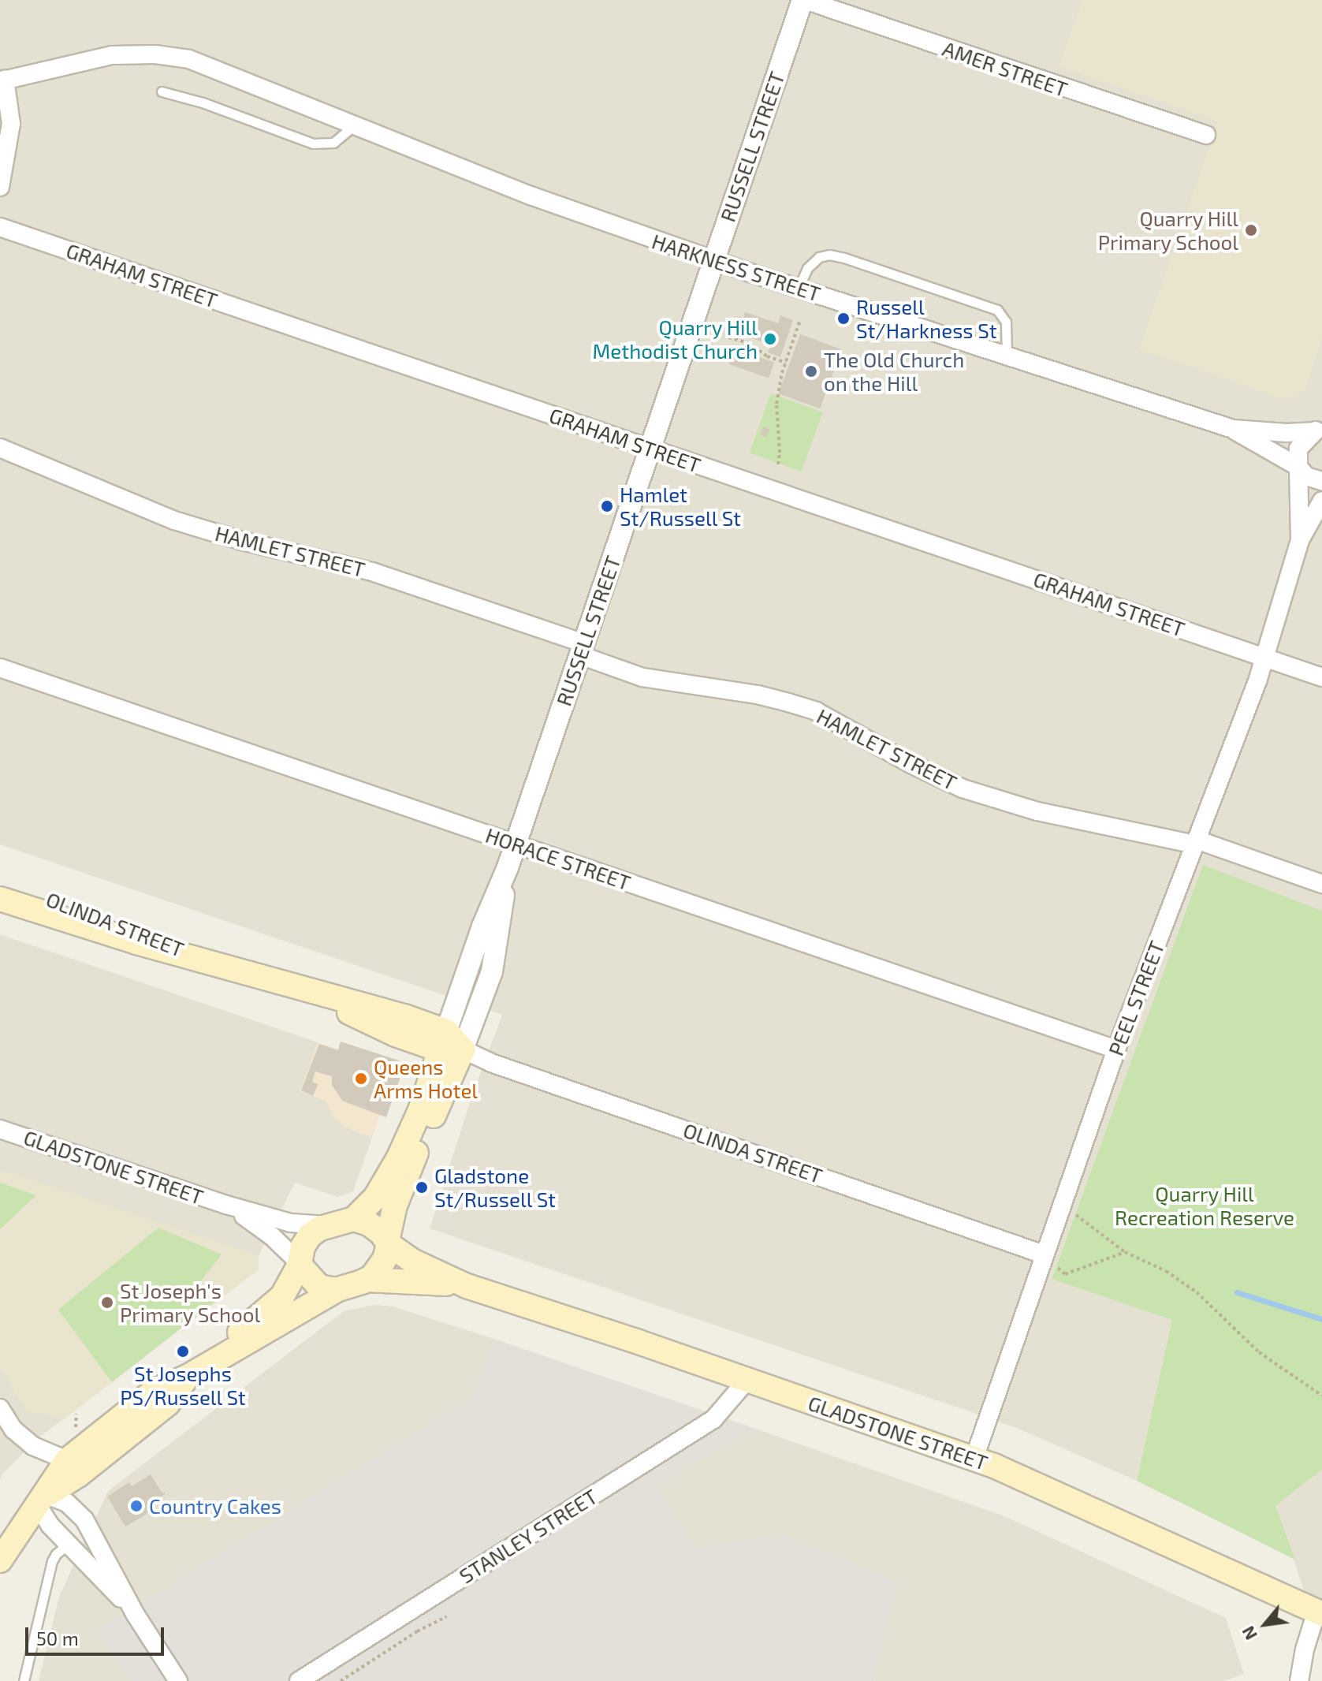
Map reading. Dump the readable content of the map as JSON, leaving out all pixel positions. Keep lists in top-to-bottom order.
{
  "streets": {
    "main road": ["RUSSELL STREET", "OLINDA STREET", "GLADSTONE STREET"],
    "street": [
      "AMER STREET",
      "HARKNESS STREET",
      "GRAHAM STREET",
      "HAMLET STREET",
      "HORACE STREET",
      "PEEL STREET",
      "STANLEY STREET"
    ]
  },
  "crossings": [
    ["AMER STREET", "RUSSELL STREET"],
    ["RUSSELL STREET", "HARKNESS STREET"],
    ["RUSSELL STREET", "GRAHAM STREET"],
    ["RUSSELL STREET", "HAMLET STREET"],
    ["RUSSELL STREET", "HORACE STREET"],
    ["RUSSELL STREET", "OLINDA STREET"],
    ["RUSSELL STREET", "GLADSTONE STREET"],
    ["HARKNESS STREET", "PEEL STREET"],
    ["GRAHAM STREET", "PEEL STREET"],
    ["HAMLET STREET", "PEEL STREET"],
    ["HORACE STREET", "PEEL STREET"],
    ["OLINDA STREET", "PEEL STREET"],
    ["PEEL STREET", "GLADSTONE STREET"],
    ["GLADSTONE STREET", "STANLEY STREET"]
  ],
  "parks": ["Quarry Hill Recreation Reserve"],
  "places": [
    "Quarry Hill Primary School",
    "Russell St/Harkness St",
    "Quarry Hill Methodist Church",
    "The Old Church on the Hill",
    "Hamlet St/Russell St",
    "Queens Arms Hotel",
    "Gladstone St/Russell St",
    "St Joseph's Primary School",
    "St Josephs PS/Russell St",
    "Country Cakes"
  ],
  "scale_bar": "50 m",
  "north": "bottom left"
}
